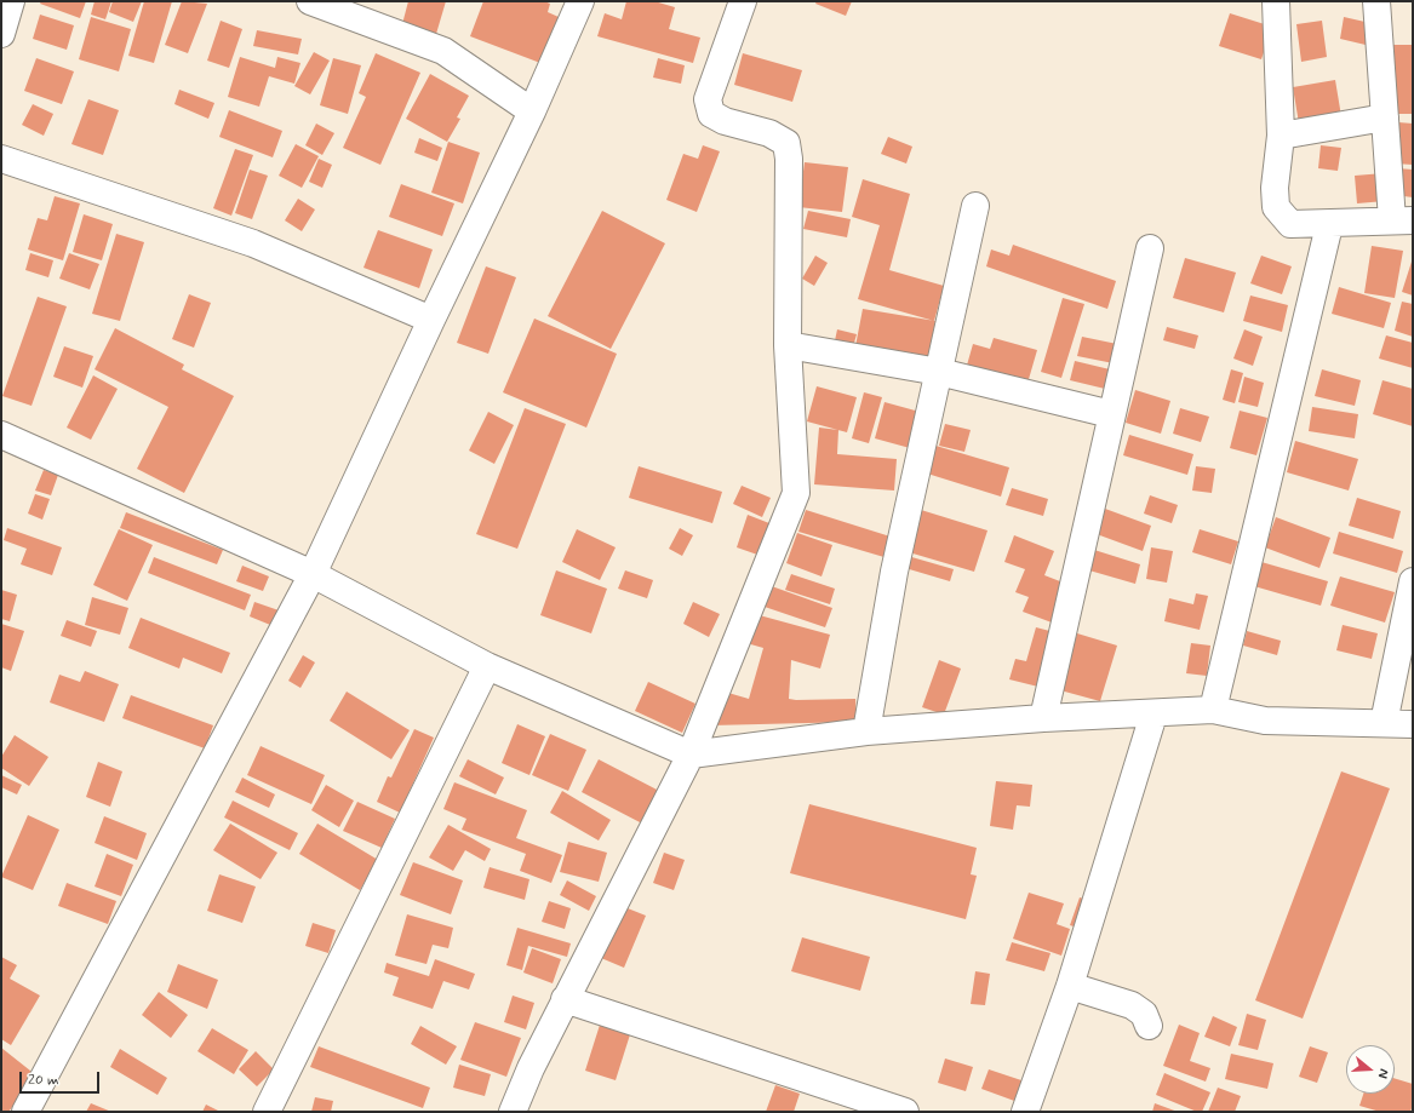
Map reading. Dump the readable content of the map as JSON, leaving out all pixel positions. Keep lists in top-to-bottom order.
{
  "scale_bar": "20 m",
  "north": "right"
}
